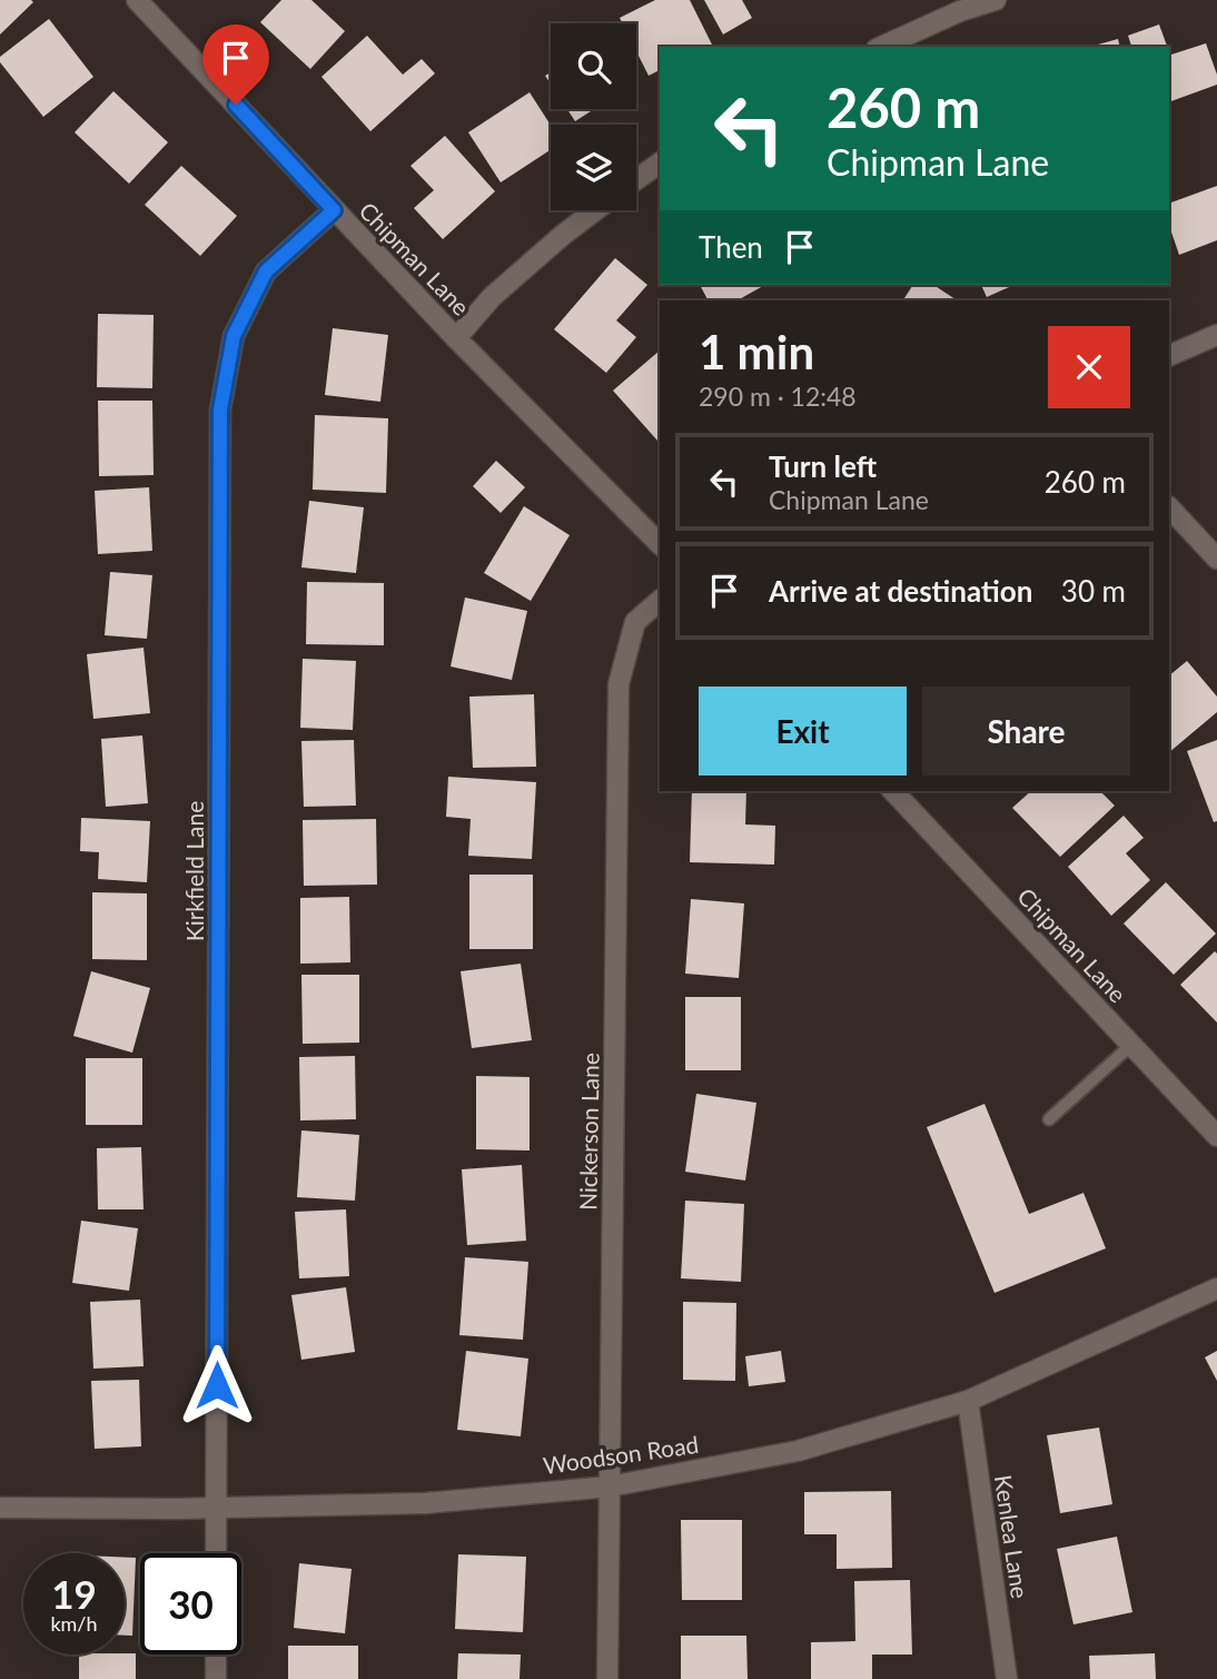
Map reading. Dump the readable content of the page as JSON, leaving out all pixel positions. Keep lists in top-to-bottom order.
{
  "streets": {
    "street": [
      "Chipman Lane",
      "Kirkfield Lane",
      "Nickerson Lane",
      "Woodson Road",
      "Kenlea Lane"
    ]
  },
  "crossings": [
    ["Chipman Lane", "Kirkfield Lane"],
    ["Kirkfield Lane", "Woodson Road"],
    ["Nickerson Lane", "Woodson Road"],
    ["Woodson Road", "Kenlea Lane"]
  ],
  "page": {
    "turn": ["260 m", "Chipman Lane"],
    "then": "Then",
    "heading": ["1 min", "290 m · 12:48"],
    "list": [
      {
        "name": "Turn left",
        "note": "Chipman Lane",
        "value": "260 m"
      },
      {
        "name": "Arrive at destination",
        "value": "30 m"
      }
    ],
    "buttons": ["Exit", "Share"],
    "speed": "19 km/h",
    "limit": "30"
  }
}
